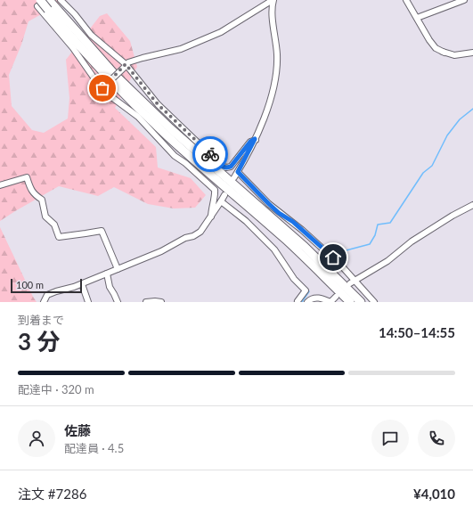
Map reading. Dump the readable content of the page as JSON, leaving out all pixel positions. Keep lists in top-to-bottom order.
{
  "scale_bar": "100 m",
  "page": {
    "scale": "100 m",
    "heading": ["3 分", "到着まで", "14:50–14:55"],
    "panel": [
      "佐藤",
      "配達員 · 4.5",
      "注文 #7286",
      "¥4,010"
    ],
    "bar": "配達中 · 320 m"
  }
}
